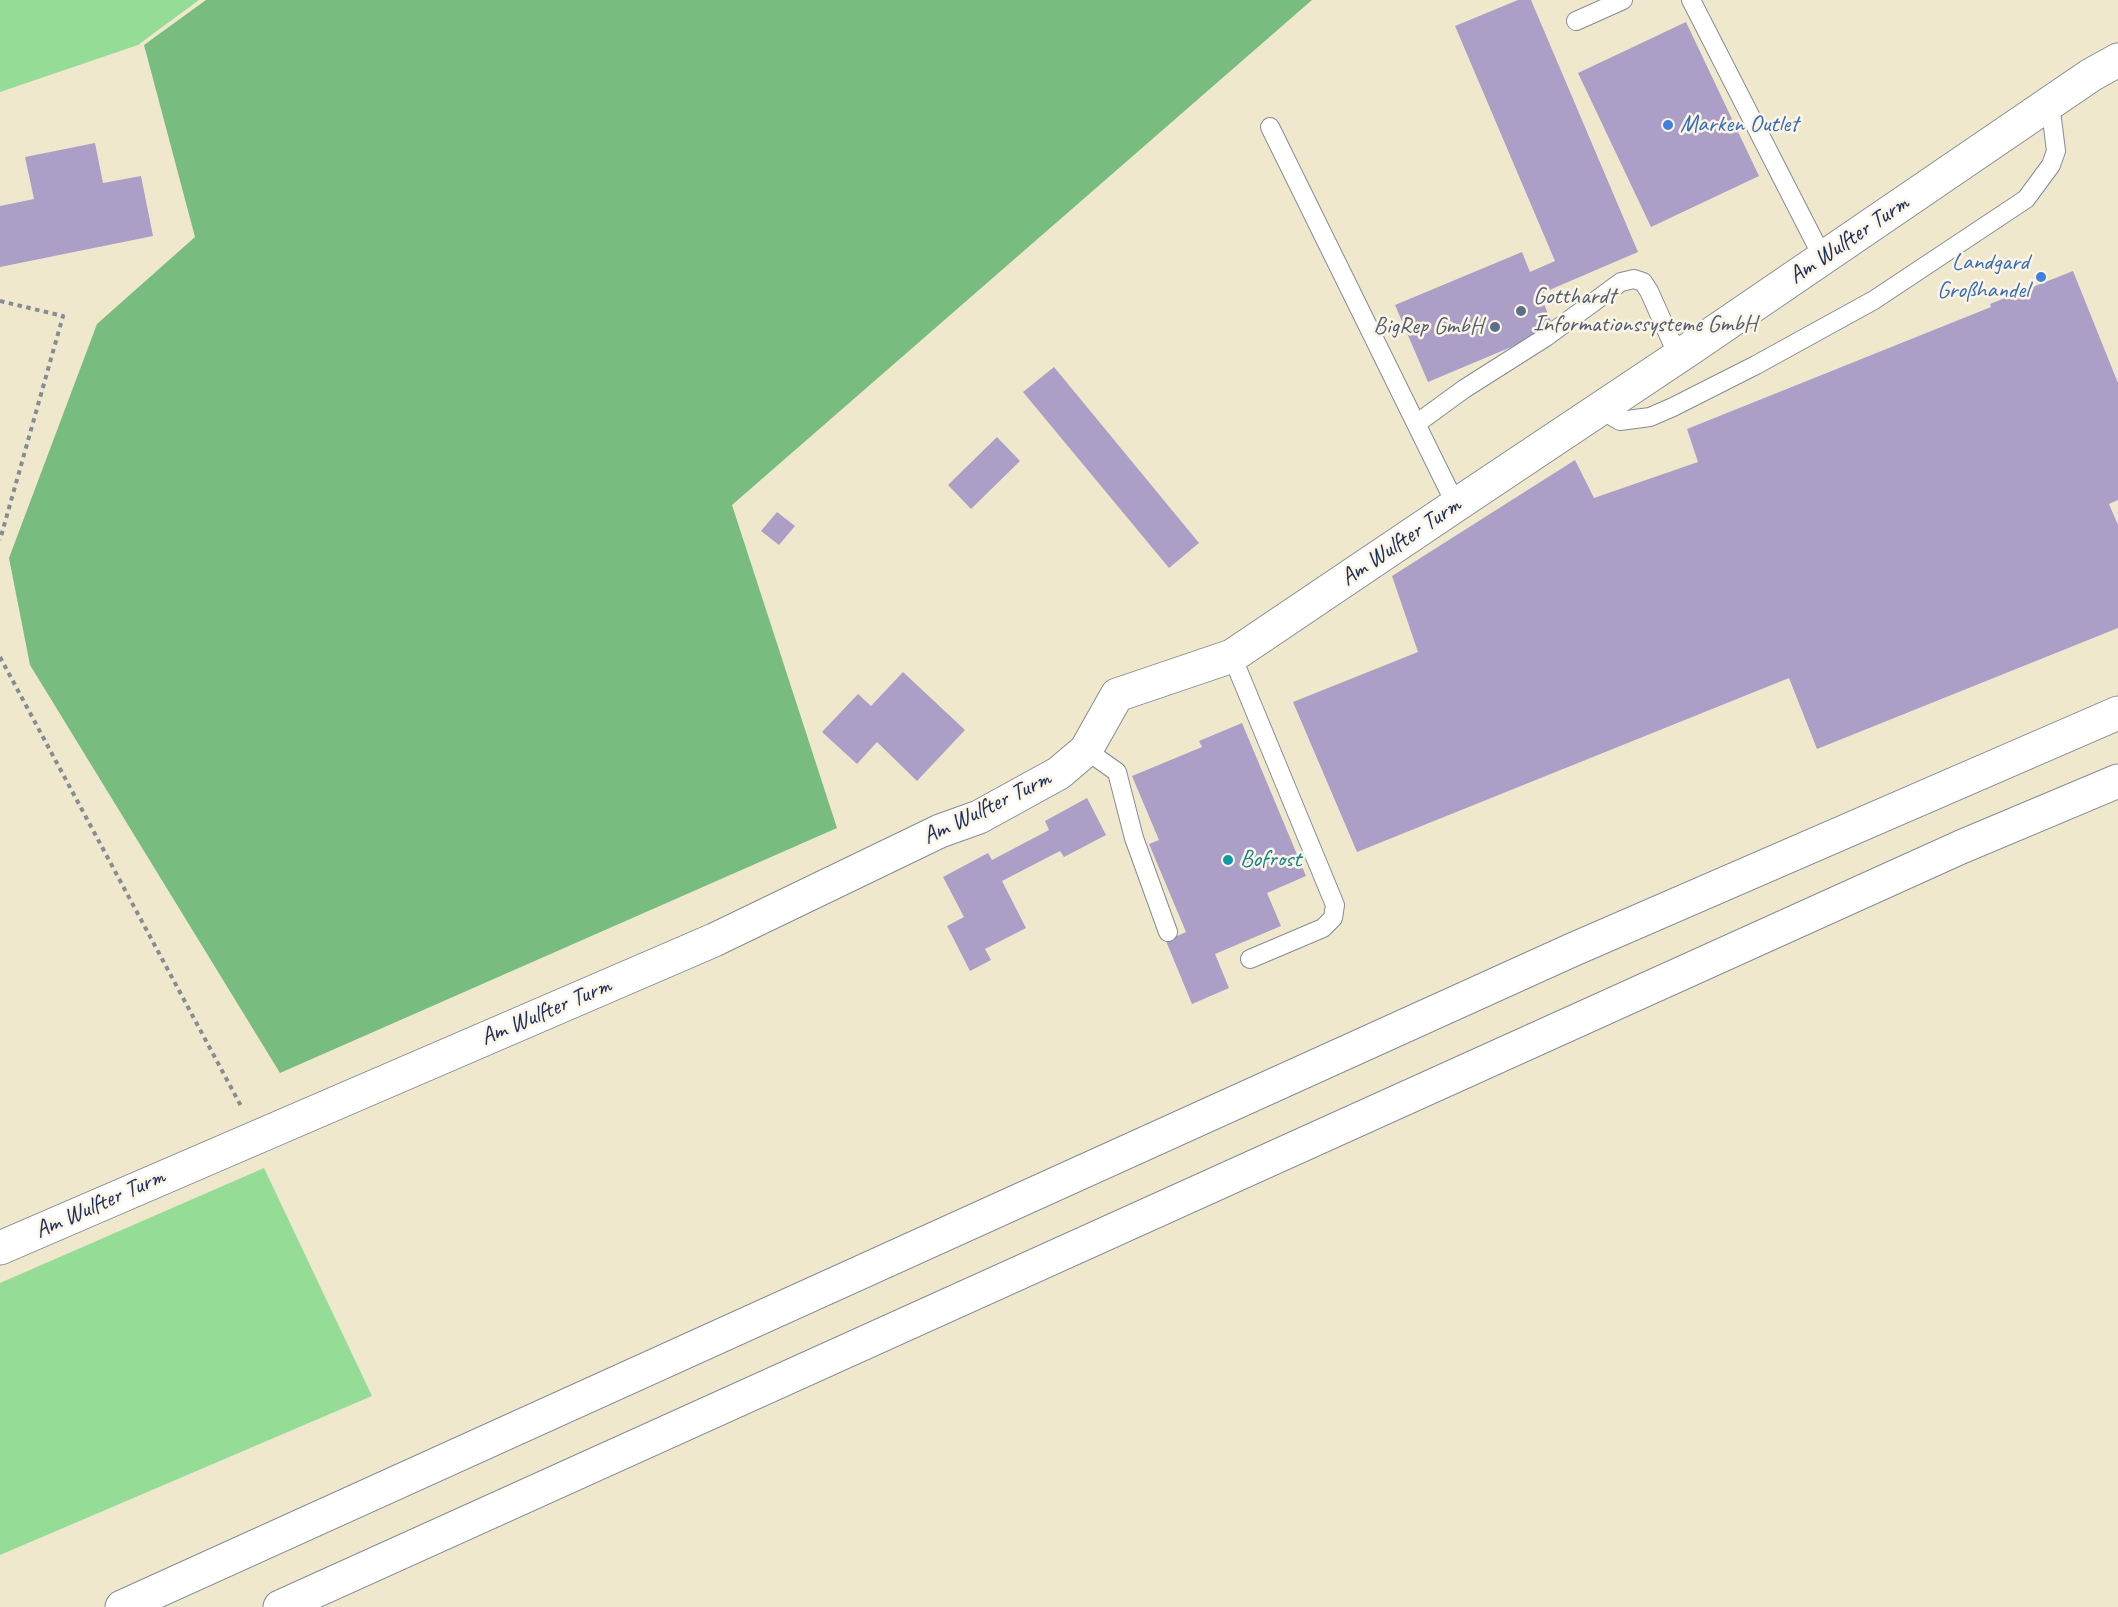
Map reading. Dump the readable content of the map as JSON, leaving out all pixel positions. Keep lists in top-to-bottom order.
{
  "streets": {
    "main road": ["Am Wulfter Turm"]
  },
  "places": [
    "Marken Outlet",
    "Landgard Großhandel",
    "Gotthardt Informationssysteme GmbH",
    "BigRep GmbH",
    "Bofrost"
  ]
}
